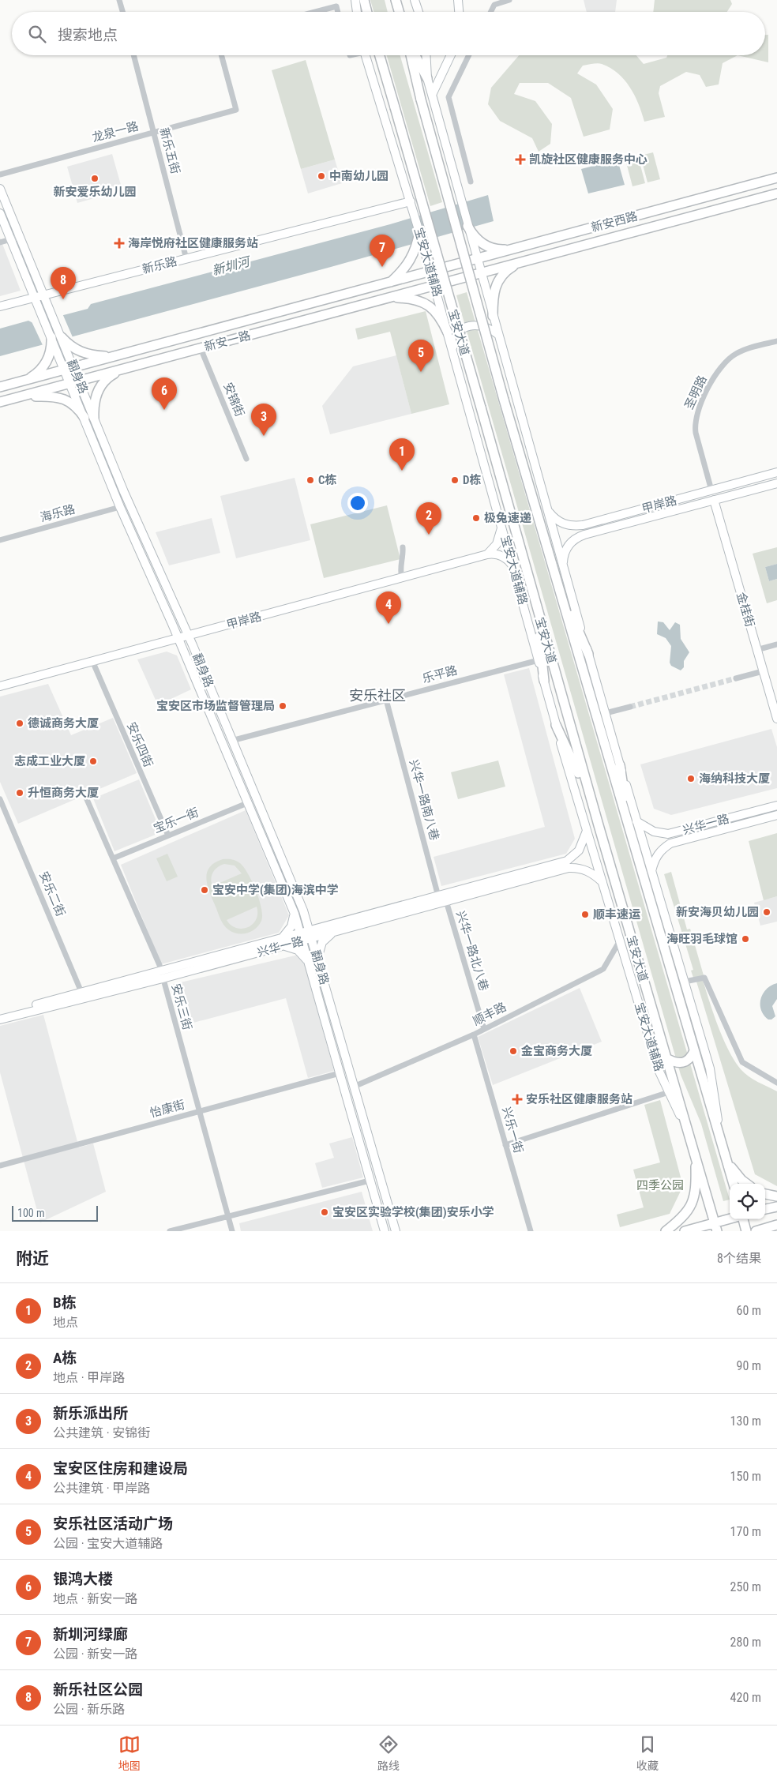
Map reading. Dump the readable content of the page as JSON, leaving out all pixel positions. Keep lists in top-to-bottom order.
{
  "streets": {
    "main road": [
      "新安西路",
      "宝安大道辅路",
      "新乐路",
      "宝安大道",
      "新安一路",
      "翻身路",
      "甲岸路",
      "金桂街",
      "兴华一路"
    ],
    "street": [
      "龙泉一路",
      "新乐五街",
      "圣明路",
      "安锦街",
      "海乐路",
      "乐平路",
      "安乐四街",
      "兴华一路南八巷",
      "宝乐一街",
      "安乐二街",
      "兴华一路北八巷",
      "安乐三街",
      "顺丰路",
      "怡康街",
      "兴乐一街"
    ]
  },
  "crossings": [
    ["龙泉一路", "新乐五街"],
    ["新乐五街", "新乐路"],
    ["新安西路", "新安一路"],
    ["宝安大道辅路", "新乐路"],
    ["宝安大道辅路", "宝安大道"],
    ["宝安大道辅路", "新安一路"],
    ["宝安大道辅路", "乐平路"],
    ["宝安大道辅路", "兴华一路"],
    ["宝安大道辅路", "顺丰路"],
    ["新安一路", "翻身路"],
    ["新安一路", "安锦街"],
    ["翻身路", "甲岸路"],
    ["翻身路", "海乐路"],
    ["翻身路", "乐平路"],
    ["翻身路", "宝乐一街"],
    ["翻身路", "兴华一路"],
    ["翻身路", "顺丰路"],
    ["翻身路", "怡康街"],
    ["圣明路", "甲岸路"],
    ["甲岸路", "金桂街"],
    ["甲岸路", "安乐四街"],
    ["乐平路", "兴华一路南八巷"],
    ["安乐四街", "宝乐一街"],
    ["兴华一路南八巷", "兴华一路"],
    ["宝乐一街", "安乐三街"],
    ["兴华一路", "安乐二街"],
    ["兴华一路", "兴华一路北八巷"],
    ["兴华一路", "安乐三街"],
    ["兴华一路北八巷", "顺丰路"],
    ["安乐三街", "怡康街"],
    ["顺丰路", "兴乐一街"]
  ],
  "districts": ["安乐社区"],
  "water": ["新圳河"],
  "parks": ["四季公园"],
  "places": {
    "health": ["凯旋社区健康服务中心", "海岸悦府社区健康服务站", "安乐社区健康服务站"],
    "other": [
      "中南幼儿园",
      "新安爱乐幼儿园",
      "C栋",
      "D栋",
      "极兔速递",
      "宝安区市场监督管理局",
      "德诚商务大厦",
      "志成工业大厦",
      "海纳科技大厦",
      "升恒商务大厦",
      "宝安中学(集团)海滨中学",
      "新安海贝幼儿园",
      "顺丰速运",
      "海旺羽毛球馆",
      "金宝商务大厦",
      "宝安区实验学校(集团)安乐小学"
    ]
  },
  "scale_bar": "100 m",
  "page": {
    "search": "搜索地点",
    "pins": [
      "7",
      "8",
      "5",
      "6",
      "3",
      "1",
      "2",
      "4"
    ],
    "scale": "100 m",
    "heading": ["附近", "8个结果"],
    "list": [
      {
        "mark": "1",
        "name": "B栋",
        "note": "地点",
        "value": "60 m"
      },
      {
        "mark": "2",
        "name": "A栋",
        "note": "地点 · 甲岸路",
        "value": "90 m"
      },
      {
        "mark": "3",
        "name": "新乐派出所",
        "note": "公共建筑 · 安锦街",
        "value": "130 m"
      },
      {
        "mark": "4",
        "name": "宝安区住房和建设局",
        "note": "公共建筑 · 甲岸路",
        "value": "150 m"
      },
      {
        "mark": "5",
        "name": "安乐社区活动广场",
        "note": "公园 · 宝安大道辅路",
        "value": "170 m"
      },
      {
        "mark": "6",
        "name": "银鸿大楼",
        "note": "地点 · 新安一路",
        "value": "250 m"
      },
      {
        "mark": "7",
        "name": "新圳河绿廊",
        "note": "公园 · 新安一路",
        "value": "280 m"
      },
      {
        "mark": "8",
        "name": "新乐社区公园",
        "note": "公园 · 新乐路",
        "value": "420 m"
      }
    ],
    "nav": ["地图", "路线", "收藏"]
  }
}
